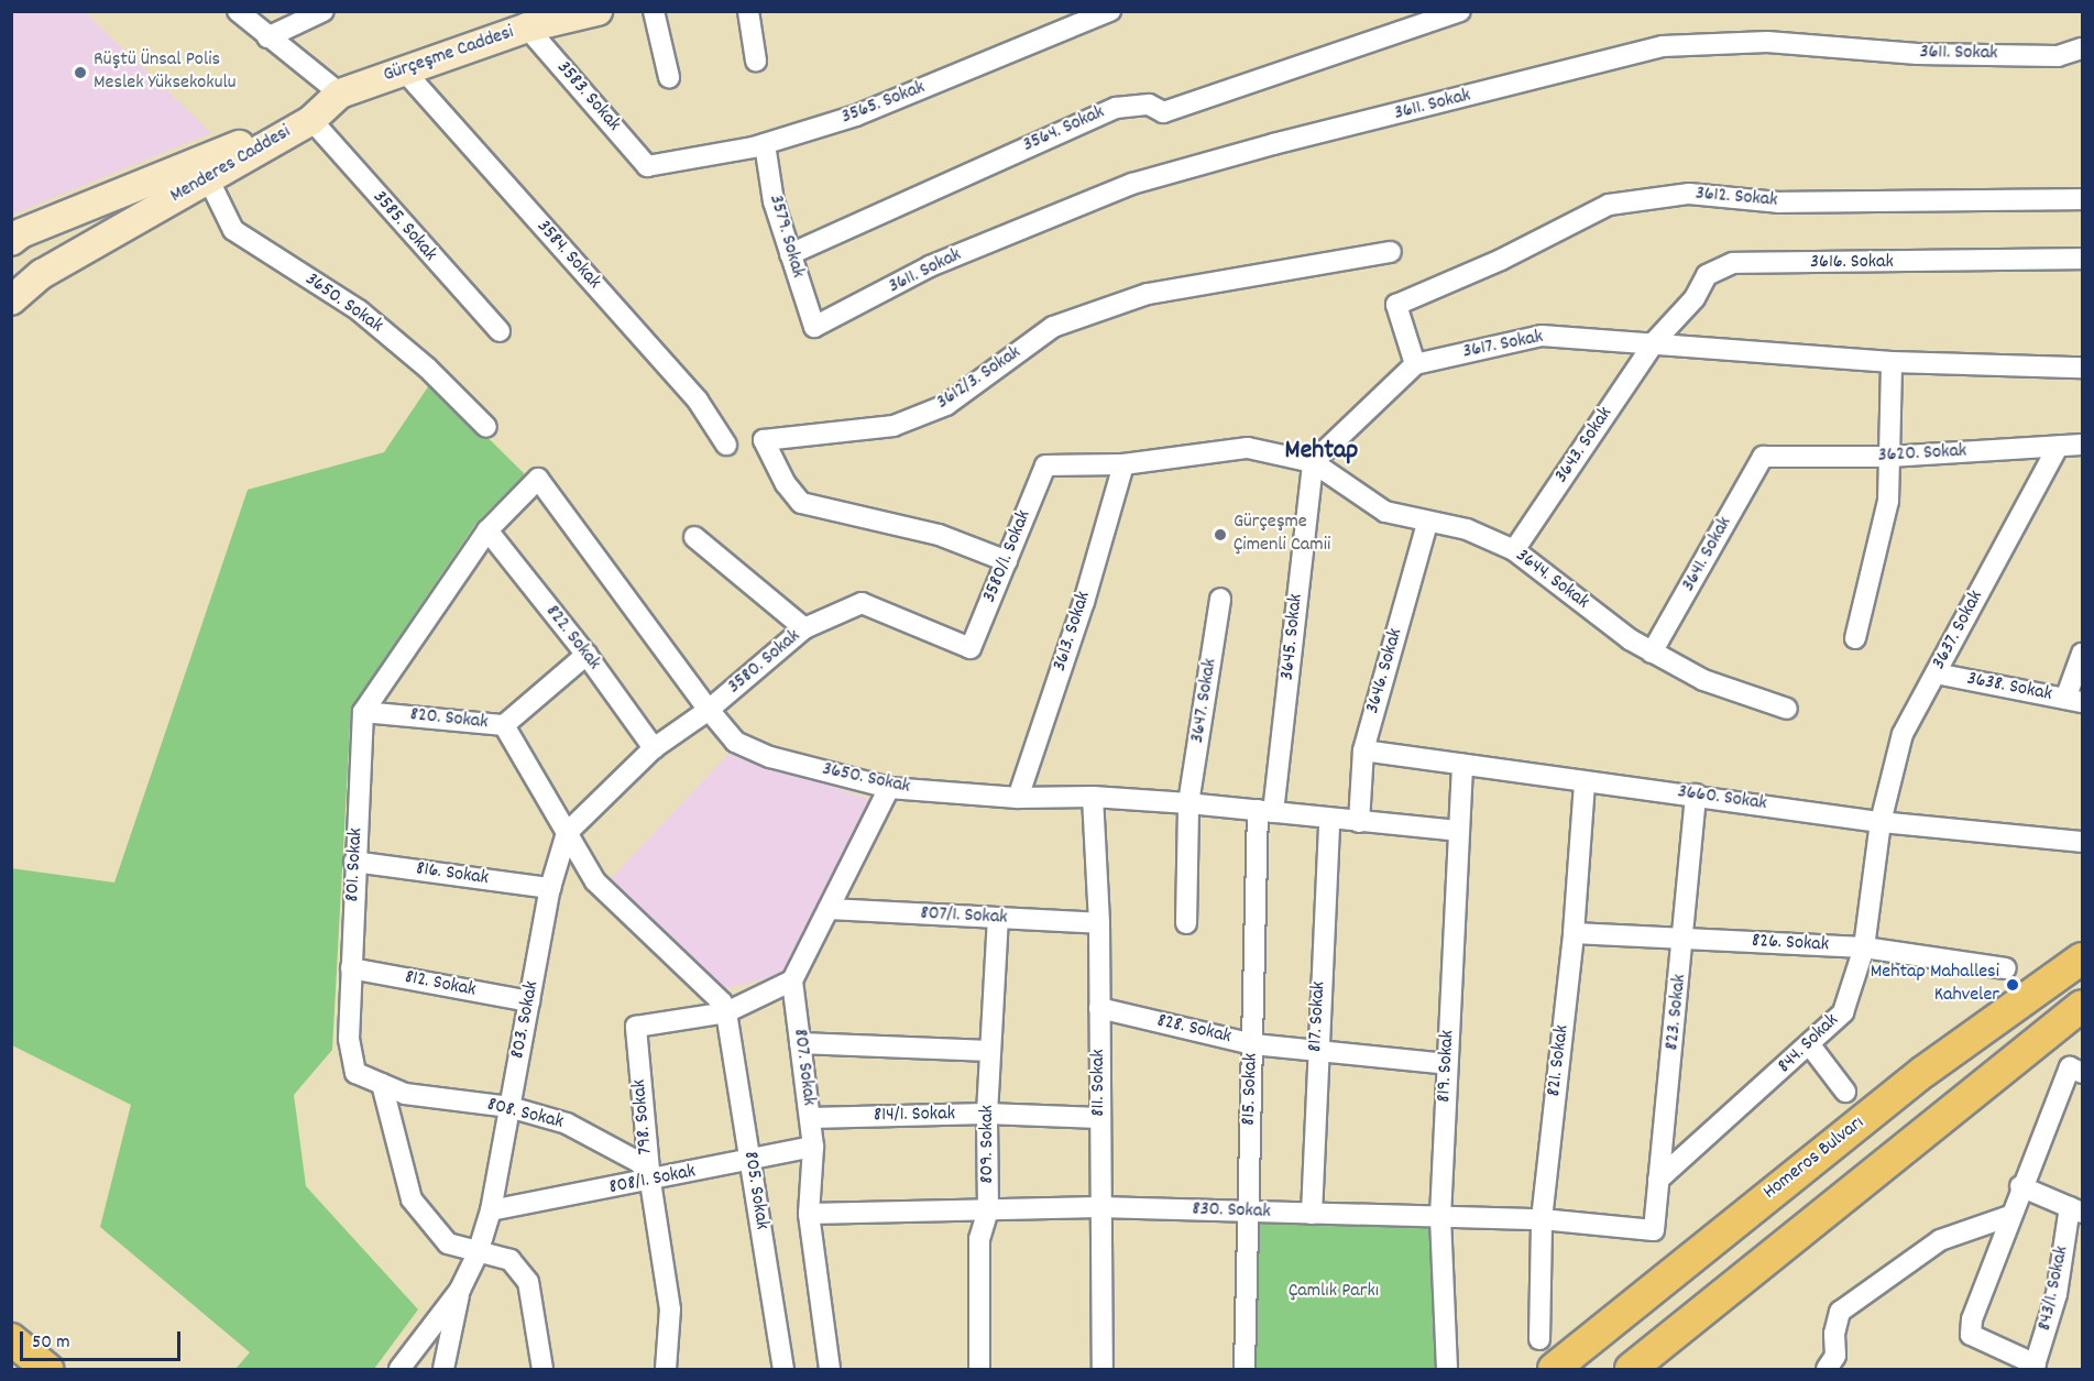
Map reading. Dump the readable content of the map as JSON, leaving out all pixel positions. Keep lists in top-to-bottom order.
{
  "streets": {
    "main road": ["Gürçeşme Caddesi", "Menderes Caddesi", "Homeros Bulvarı"],
    "street": [
      "3611. Sokak",
      "3583. Sokak",
      "3565. Sokak",
      "3564. Sokak",
      "3612. Sokak",
      "3585. Sokak",
      "3579. Sokak",
      "3584. Sokak",
      "3616. Sokak",
      "3650. Sokak",
      "3617. Sokak",
      "3612/3. Sokak",
      "3643. Sokak",
      "3620. Sokak",
      "3641. Sokak",
      "3580/1. Sokak",
      "3644. Sokak",
      "3637. Sokak",
      "3613. Sokak",
      "3645. Sokak",
      "822. Sokak",
      "3580. Sokak",
      "3646. Sokak",
      "3638. Sokak",
      "3647. Sokak",
      "820. Sokak",
      "3660. Sokak",
      "801. Sokak",
      "816. Sokak",
      "807/1. Sokak",
      "826. Sokak",
      "812. Sokak",
      "823. Sokak",
      "817. Sokak",
      "803. Sokak",
      "828. Sokak",
      "844. Sokak",
      "821. Sokak",
      "819. Sokak",
      "807. Sokak",
      "811. Sokak",
      "815. Sokak",
      "808. Sokak",
      "814/1. Sokak",
      "798. Sokak",
      "809. Sokak",
      "808/1. Sokak",
      "805. Sokak",
      "830. Sokak",
      "843/1. Sokak"
    ]
  },
  "crossings": [
    ["3611. Sokak", "3579. Sokak"],
    ["Gürçeşme Caddesi", "3583. Sokak"],
    ["Gürçeşme Caddesi", "Menderes Caddesi"],
    ["Gürçeşme Caddesi", "3585. Sokak"],
    ["Gürçeşme Caddesi", "3584. Sokak"],
    ["3583. Sokak", "3565. Sokak"],
    ["3565. Sokak", "3579. Sokak"],
    ["3564. Sokak", "3579. Sokak"],
    ["Menderes Caddesi", "3585. Sokak"],
    ["Menderes Caddesi", "3650. Sokak"],
    ["3612. Sokak", "3617. Sokak"],
    ["3616. Sokak", "3617. Sokak"],
    ["3616. Sokak", "3643. Sokak"],
    ["3650. Sokak", "3613. Sokak"],
    ["3650. Sokak", "3645. Sokak"],
    ["3650. Sokak", "822. Sokak"],
    ["3650. Sokak", "3580. Sokak"],
    ["3650. Sokak", "3646. Sokak"],
    ["3650. Sokak", "3647. Sokak"],
    ["3650. Sokak", "817. Sokak"],
    ["3650. Sokak", "803. Sokak"],
    ["3650. Sokak", "819. Sokak"],
    ["3650. Sokak", "811. Sokak"],
    ["3650. Sokak", "815. Sokak"],
    ["3617. Sokak", "3643. Sokak"],
    ["3612/3. Sokak", "3580/1. Sokak"],
    ["3643. Sokak", "3644. Sokak"],
    ["3620. Sokak", "3641. Sokak"],
    ["3620. Sokak", "3637. Sokak"],
    ["3641. Sokak", "3644. Sokak"],
    ["3580/1. Sokak", "3613. Sokak"],
    ["3580/1. Sokak", "3580. Sokak"],
    ["3644. Sokak", "3645. Sokak"],
    ["3644. Sokak", "3646. Sokak"],
    ["3637. Sokak", "3638. Sokak"],
    ["3637. Sokak", "3660. Sokak"],
    ["3637. Sokak", "844. Sokak"],
    ["3645. Sokak", "815. Sokak"],
    ["822. Sokak", "820. Sokak"],
    ["822. Sokak", "803. Sokak"],
    ["3580. Sokak", "803. Sokak"],
    ["3646. Sokak", "3660. Sokak"],
    ["820. Sokak", "801. Sokak"],
    ["3660. Sokak", "823. Sokak"],
    ["3660. Sokak", "844. Sokak"],
    ["3660. Sokak", "821. Sokak"],
    ["3660. Sokak", "819. Sokak"],
    ["801. Sokak", "816. Sokak"],
    ["801. Sokak", "812. Sokak"],
    ["801. Sokak", "808. Sokak"],
    ["816. Sokak", "803. Sokak"],
    ["807/1. Sokak", "811. Sokak"],
    ["807/1. Sokak", "809. Sokak"],
    ["826. Sokak", "823. Sokak"],
    ["826. Sokak", "844. Sokak"],
    ["826. Sokak", "821. Sokak"],
    ["812. Sokak", "803. Sokak"],
    ["823. Sokak", "844. Sokak"],
    ["823. Sokak", "830. Sokak"],
    ["817. Sokak", "828. Sokak"],
    ["817. Sokak", "830. Sokak"],
    ["803. Sokak", "808. Sokak"],
    ["803. Sokak", "808/1. Sokak"],
    ["828. Sokak", "819. Sokak"],
    ["828. Sokak", "811. Sokak"],
    ["828. Sokak", "815. Sokak"],
    ["821. Sokak", "830. Sokak"],
    ["819. Sokak", "830. Sokak"],
    ["807. Sokak", "814/1. Sokak"],
    ["807. Sokak", "798. Sokak"],
    ["807. Sokak", "808/1. Sokak"],
    ["807. Sokak", "830. Sokak"],
    ["811. Sokak", "814/1. Sokak"],
    ["811. Sokak", "830. Sokak"],
    ["815. Sokak", "830. Sokak"],
    ["808. Sokak", "798. Sokak"],
    ["808. Sokak", "808/1. Sokak"],
    ["814/1. Sokak", "809. Sokak"],
    ["798. Sokak", "808/1. Sokak"],
    ["798. Sokak", "805. Sokak"],
    ["809. Sokak", "830. Sokak"],
    ["808/1. Sokak", "805. Sokak"]
  ],
  "districts": ["Mehtap"],
  "parks": ["Çamlık Parkı"],
  "places": ["Rüştü Ünsal Polis Meslek Yüksekokulu", "Gürçeşme Çimenli Camii", "Mehtap Mahallesi Kahveler"],
  "scale_bar": "50 m"
}
